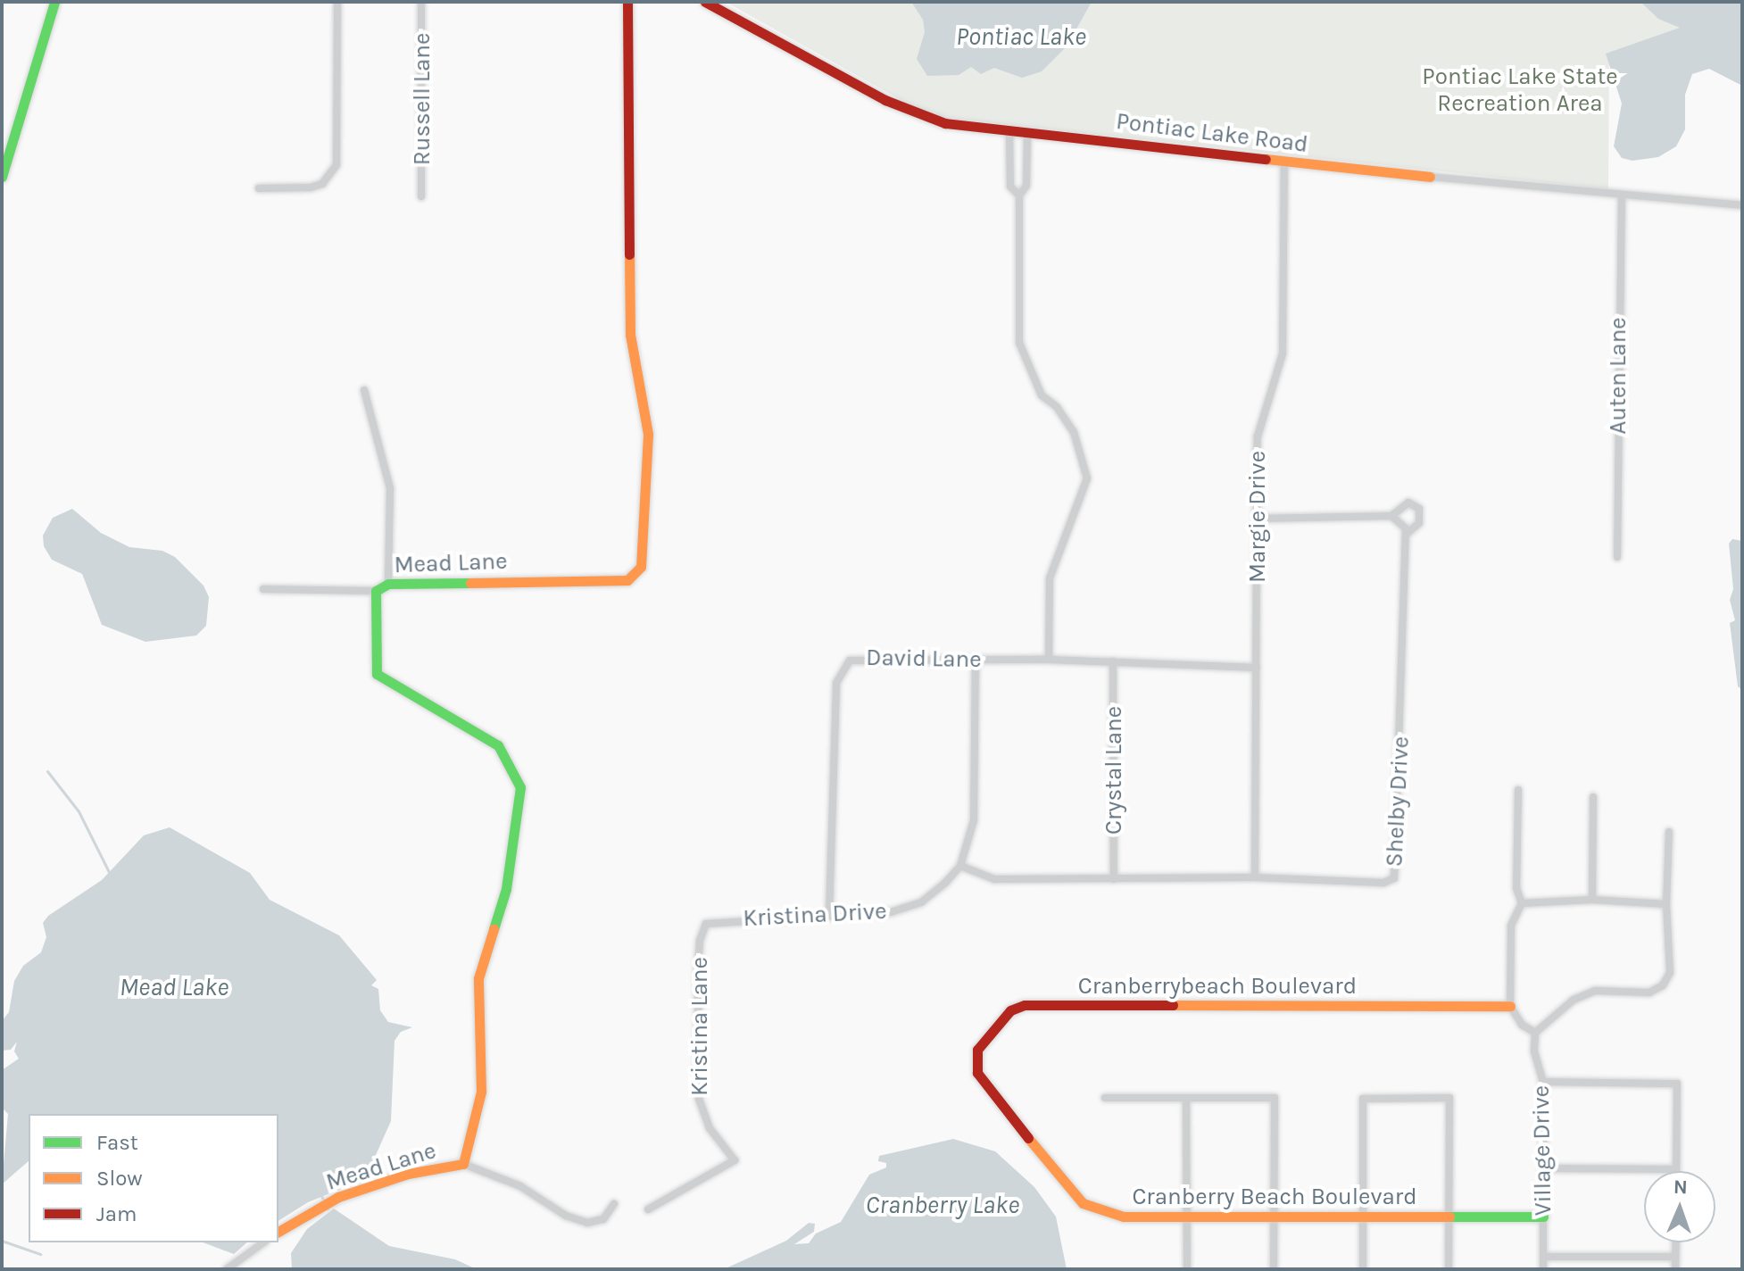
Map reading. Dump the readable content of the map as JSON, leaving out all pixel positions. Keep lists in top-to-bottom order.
{
  "streets": {
    "street": [
      "Russell Lane",
      "Pontiac Lake Road",
      "Auten Lane",
      "Margie Drive",
      "Mead Lane",
      "David Lane",
      "Crystal Lane",
      "Shelby Drive",
      "Kristina Drive",
      "Cranberrybeach Boulevard",
      "Kristina Lane",
      "Village Drive",
      "Cranberry Beach Boulevard"
    ]
  },
  "crossings": [
    ["Pontiac Lake Road", "Auten Lane"],
    ["Pontiac Lake Road", "Margie Drive"],
    ["Margie Drive", "David Lane"],
    ["Margie Drive", "Shelby Drive"],
    ["David Lane", "Crystal Lane"],
    ["David Lane", "Kristina Drive"],
    ["Crystal Lane", "Shelby Drive"],
    ["Shelby Drive", "Kristina Drive"],
    ["Kristina Drive", "Kristina Lane"],
    ["Cranberrybeach Boulevard", "Cranberry Beach Boulevard"],
    ["Village Drive", "Cranberry Beach Boulevard"]
  ],
  "water": ["Pontiac Lake", "Mead Lake", "Cranberry Lake"],
  "parks": ["Pontiac Lake State Recreation Area"],
  "legend": ["Fast", "Slow", "Jam"],
  "north": "top"
}
